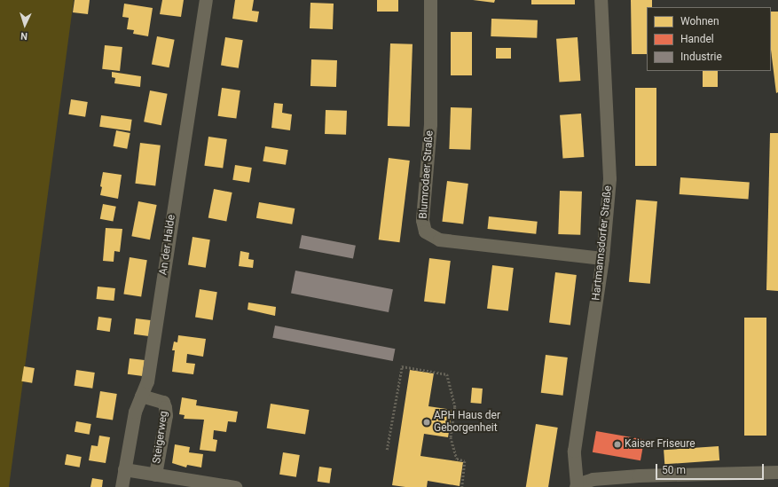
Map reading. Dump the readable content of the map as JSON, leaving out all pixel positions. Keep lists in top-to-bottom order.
{
  "streets": {
    "street": [
      "Blumrodaer Straße",
      "Hartmannsdorfer Straße",
      "An der Halde",
      "Steigerweg"
    ]
  },
  "crossings": [
    ["Blumrodaer Straße", "Hartmannsdorfer Straße"],
    ["An der Halde", "Steigerweg"]
  ],
  "places": ["APH Haus der Geborgenheit", "Kaiser Friseure"],
  "legend": ["Wohnen", "Handel", "Industrie"],
  "scale_bar": "50 m",
  "north": "bottom"
}
